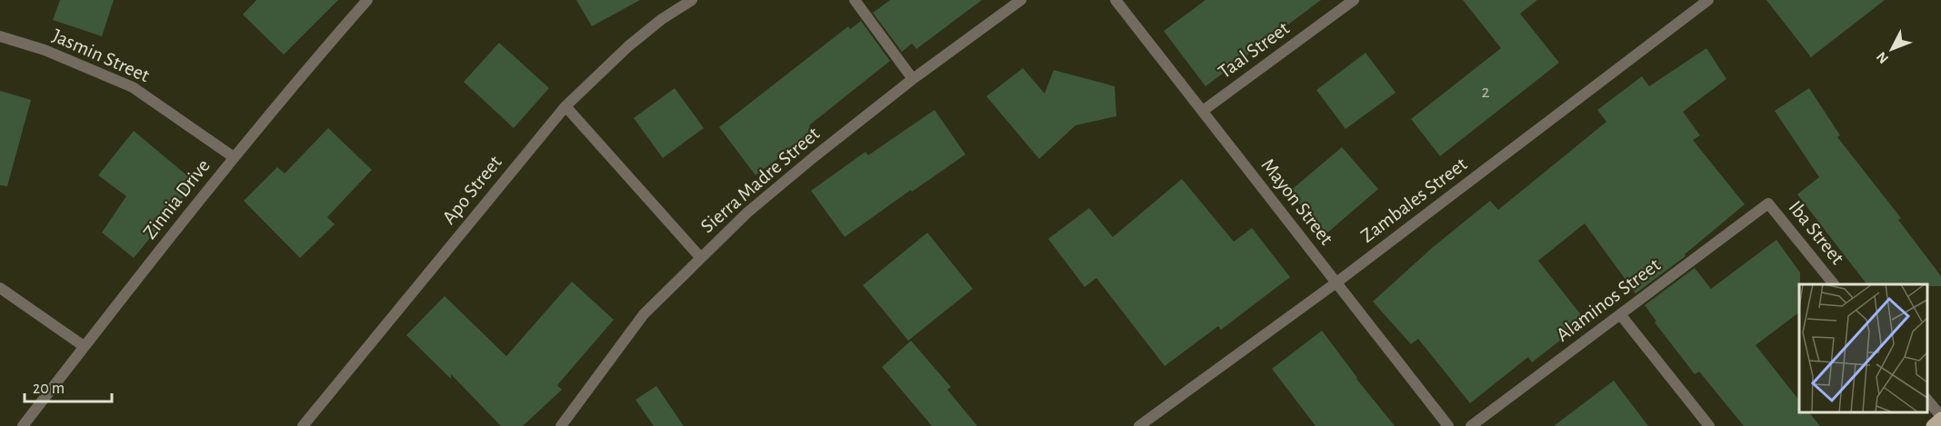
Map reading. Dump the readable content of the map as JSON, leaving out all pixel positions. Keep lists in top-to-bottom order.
{
  "streets": {
    "street": [
      "Taal Street",
      "Jasmin Street",
      "Sierra Madre Street",
      "Apo Street",
      "Zinnia Drive",
      "Zambales Street",
      "Mayon Street",
      "Iba Street",
      "Alaminos Street"
    ]
  },
  "crossings": [
    ["Taal Street", "Mayon Street"],
    ["Jasmin Street", "Zinnia Drive"],
    ["Zambales Street", "Mayon Street"],
    ["Iba Street", "Alaminos Street"]
  ],
  "house_numbers": ["2"],
  "scale_bar": "20 m",
  "north": "bottom left"
}
